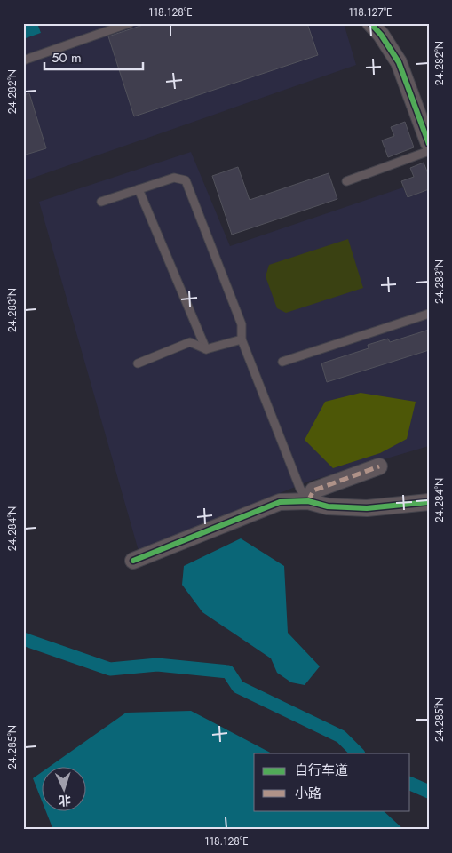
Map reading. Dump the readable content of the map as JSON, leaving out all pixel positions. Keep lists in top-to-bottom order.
{
  "legend": ["自行车道", "小路"],
  "scale_bar": "50 m",
  "north": "bottom",
  "coordinates": [
    "118.128°E",
    "118.127°E",
    "24.282°N",
    "24.283°N",
    "24.284°N",
    "24.285°N"
  ]
}
